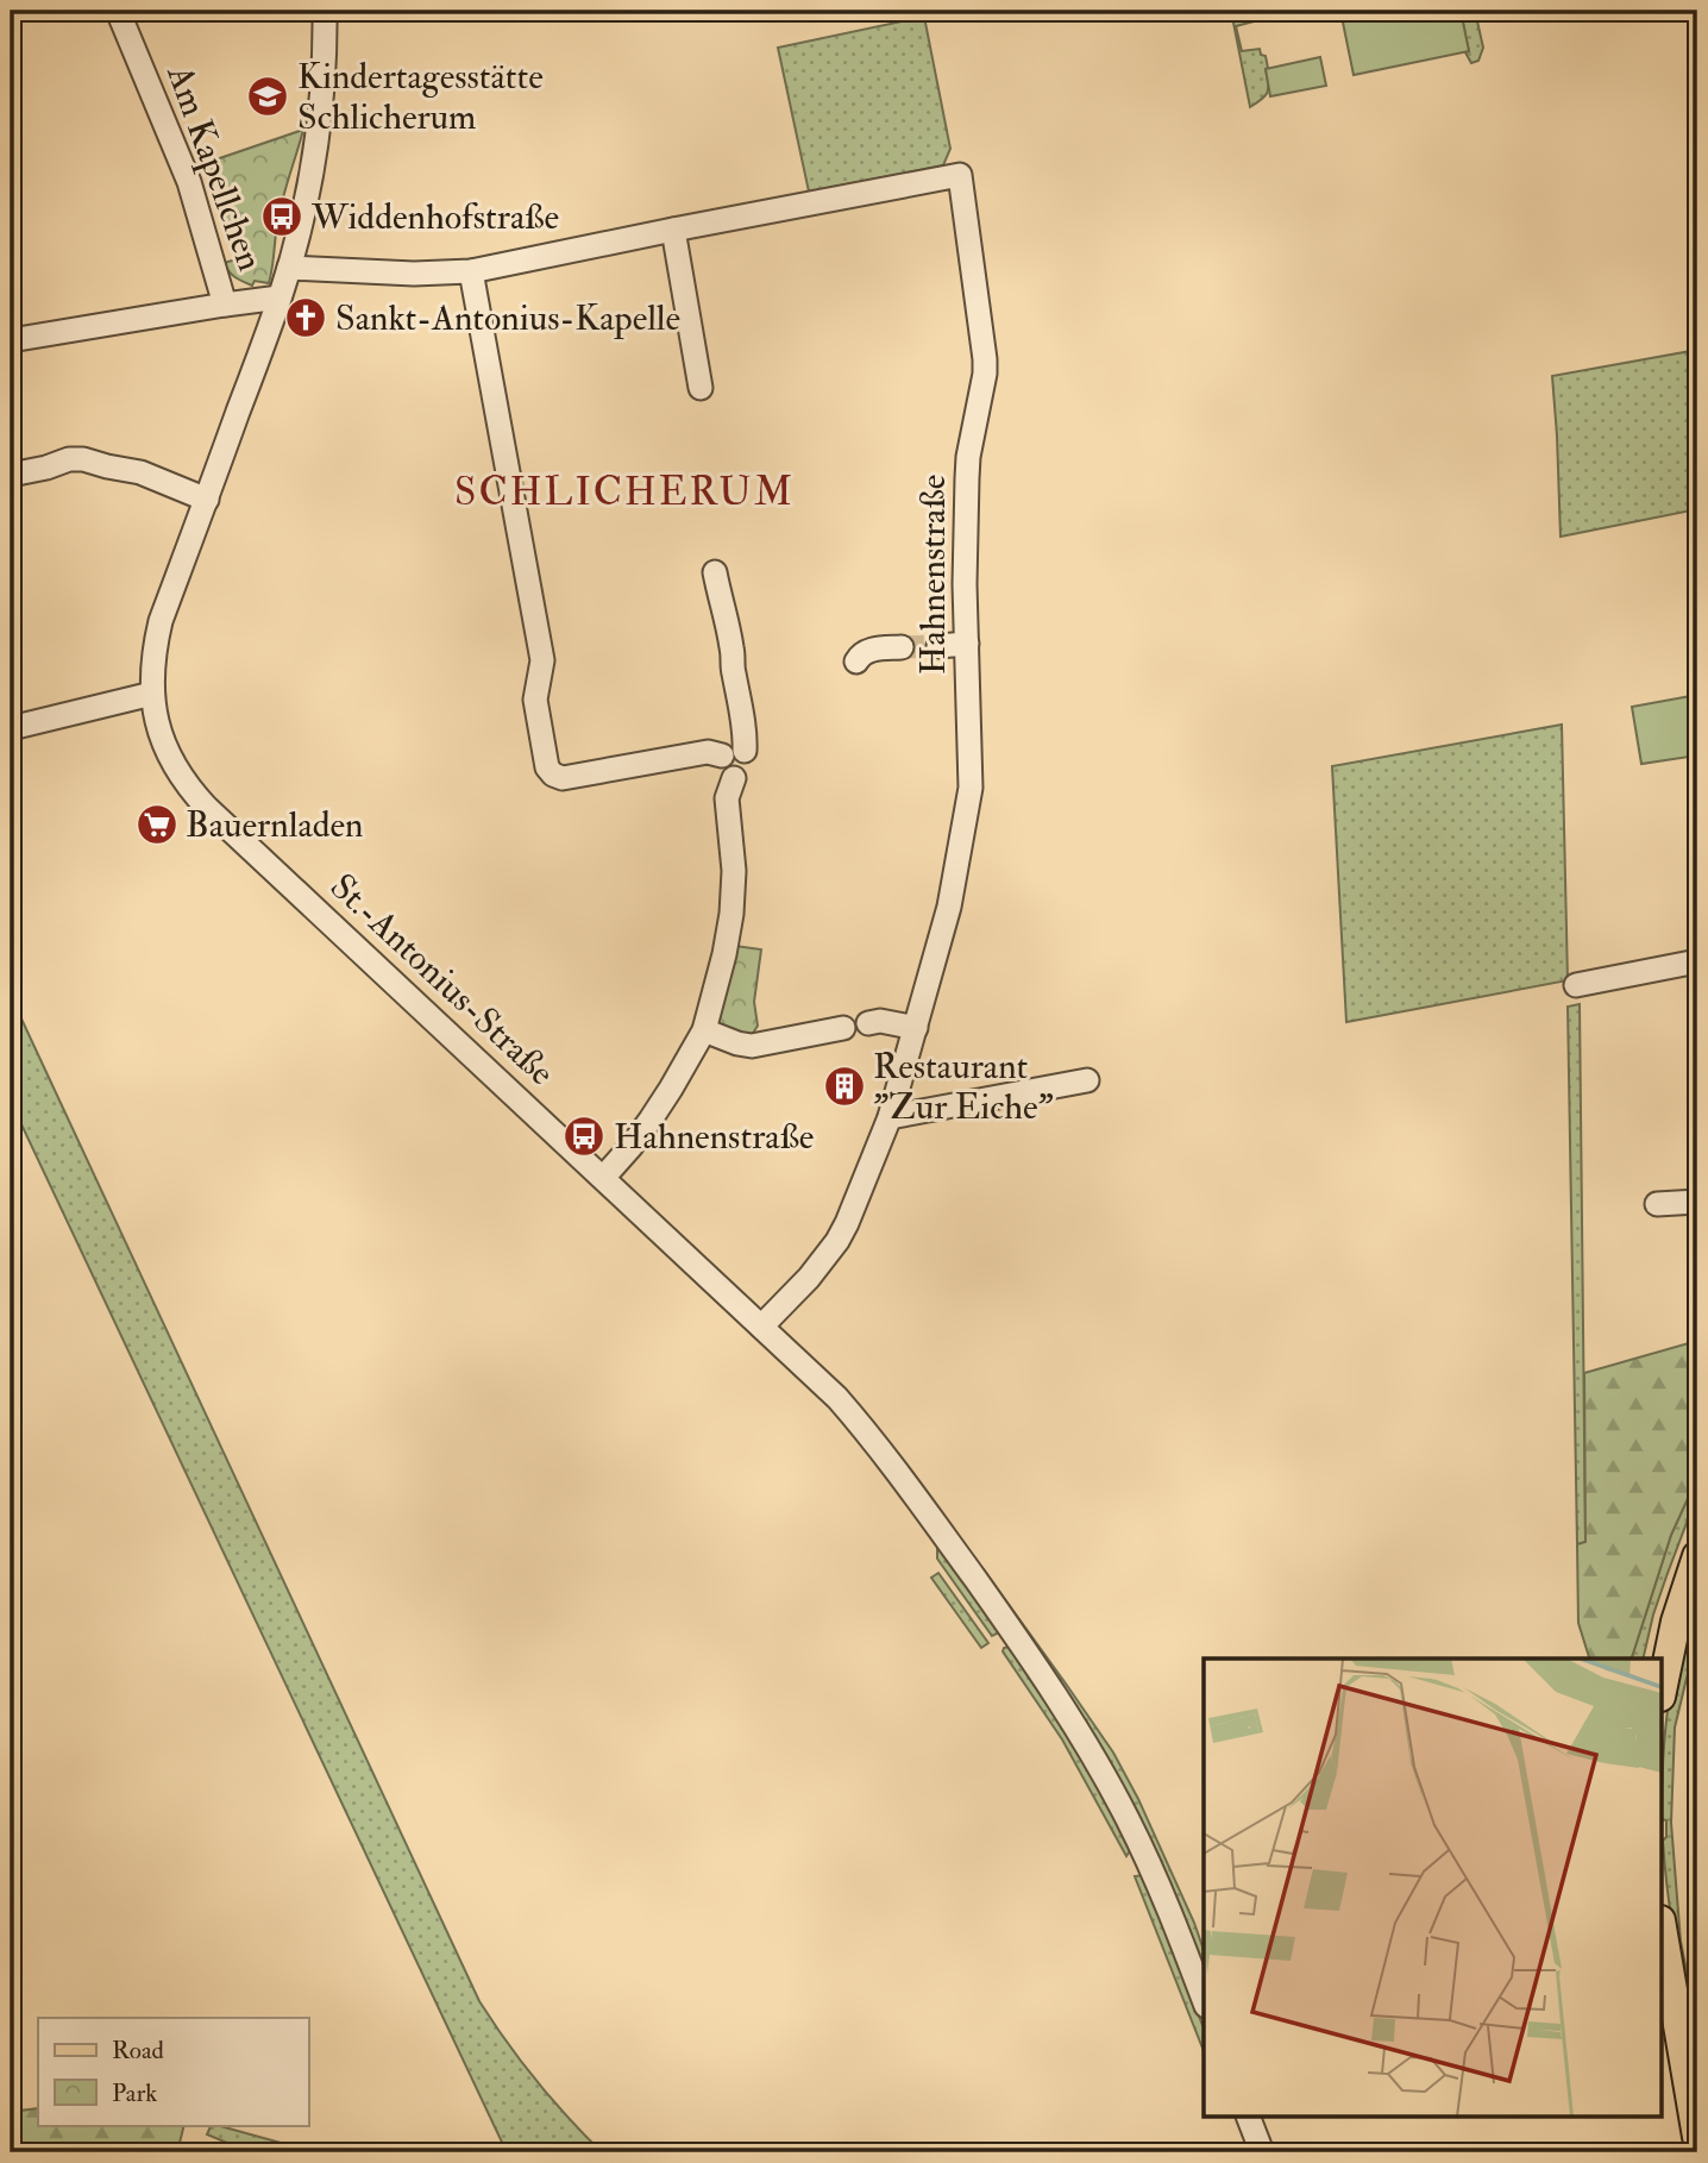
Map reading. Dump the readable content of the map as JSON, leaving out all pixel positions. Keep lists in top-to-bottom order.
{
  "streets": {
    "street": ["Am Kapellchen", "Hahnenstraße", "St.-Antonius-Straße"]
  },
  "crossings": [
    ["Am Kapellchen", "St.-Antonius-Straße"],
    ["Hahnenstraße", "St.-Antonius-Straße"]
  ],
  "districts": ["SCHLICHERUM"],
  "places": {
    "school or university": ["Kindertagesstätte Schlicherum"],
    "bus stop": ["Widdenhofstraße", "Hahnenstraße"],
    "church": ["Sankt-Antonius-Kapelle"],
    "supermarket": ["Bauernladen"],
    "building": ["Restaurant \"Zur Eiche\""]
  },
  "legend": ["Road", "Park"]
}
